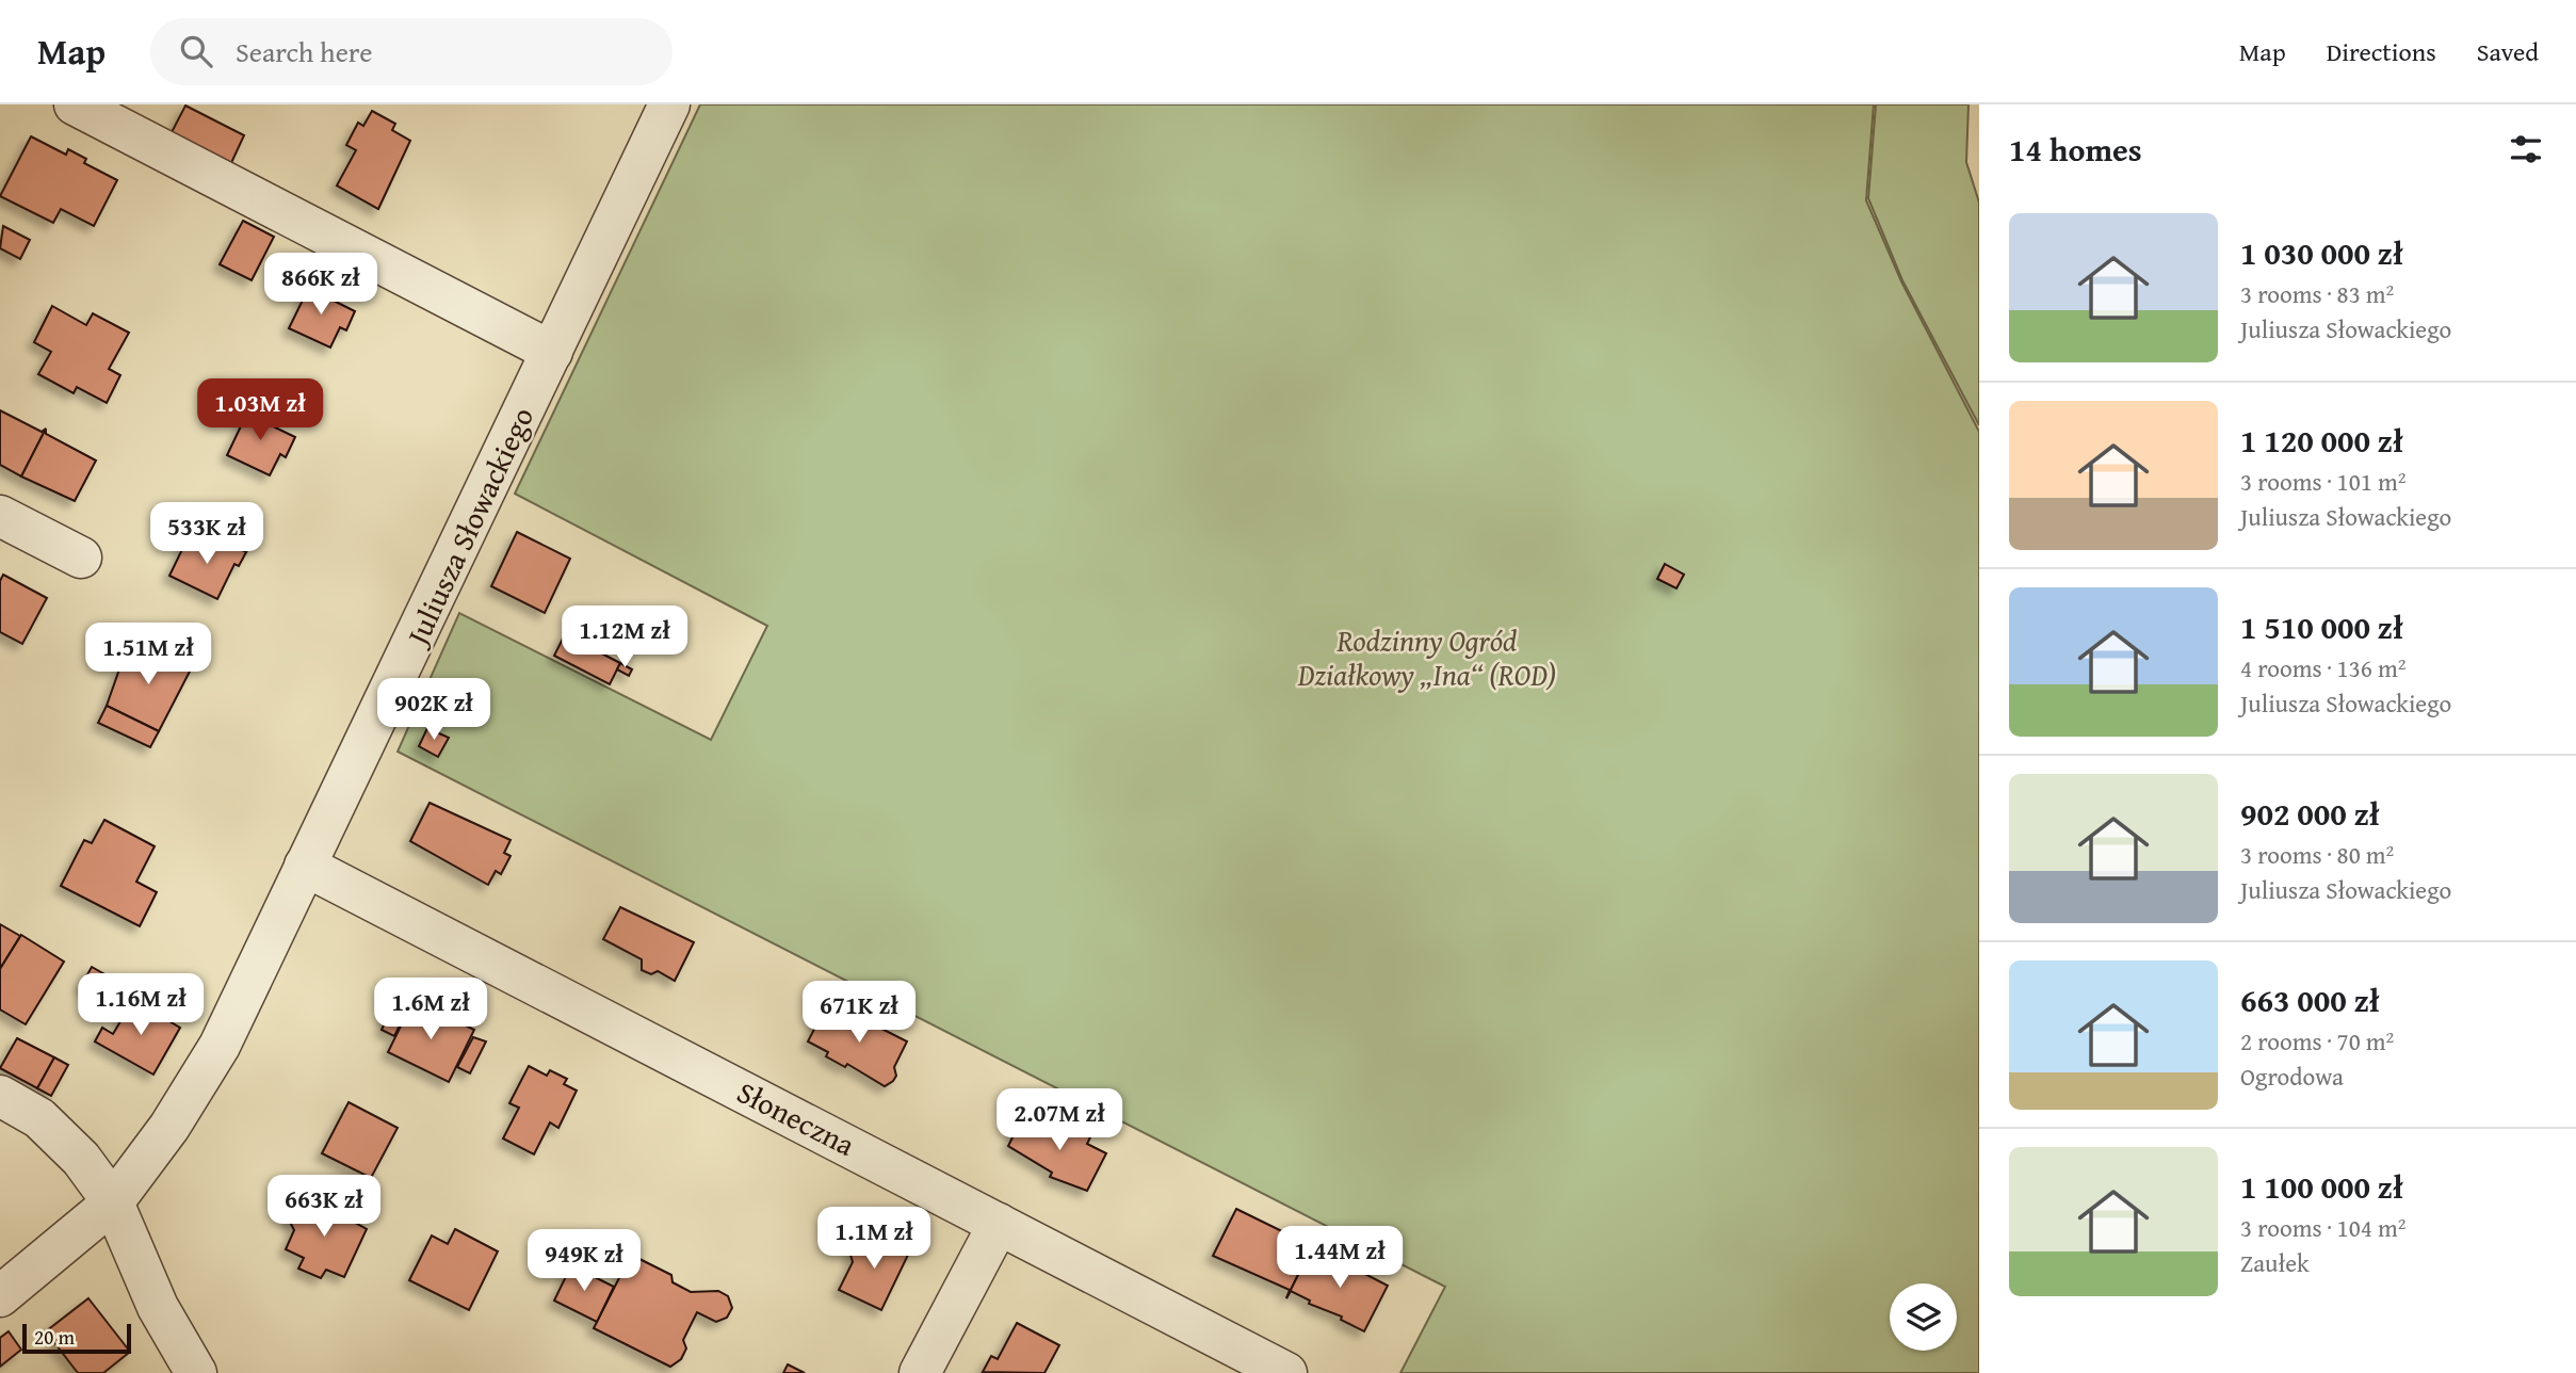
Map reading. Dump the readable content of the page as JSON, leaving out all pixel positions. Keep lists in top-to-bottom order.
{
  "streets": {
    "street": ["Juliusza Słowackiego", "Słoneczna"]
  },
  "crossings": [
    ["Juliusza Słowackiego", "Słoneczna"]
  ],
  "parks": ["Rodzinny Ogród Działkowy „Ina“ (ROD)"],
  "scale_bar": "20 m",
  "page": {
    "header": "Map",
    "search": "Search here",
    "nav": ["Map", "Directions", "Saved"],
    "heading": "14 homes",
    "list": [
      {
        "name": "1 030 000 zł",
        "note": "3 rooms · 83 m² · Juliusza Słowackiego"
      },
      {
        "name": "1 120 000 zł",
        "note": "3 rooms · 101 m² · Juliusza Słowackiego"
      },
      {
        "name": "1 510 000 zł",
        "note": "4 rooms · 136 m² · Juliusza Słowackiego"
      },
      {
        "name": "902 000 zł",
        "note": "3 rooms · 80 m² · Juliusza Słowackiego"
      },
      {
        "name": "663 000 zł",
        "note": "2 rooms · 70 m² · Ogrodowa"
      },
      {
        "name": "1 100 000 zł",
        "note": "3 rooms · 104 m² · Zaułek"
      }
    ],
    "price": [
      "866K zł",
      "1.03M zł",
      "533K zł",
      "1.12M zł",
      "1.51M zł",
      "902K zł",
      "1.16M zł",
      "1.6M zł",
      "671K zł",
      "2.07M zł",
      "663K zł",
      "1.1M zł",
      "1.44M zł",
      "949K zł"
    ],
    "scale": "20 m"
  }
}
